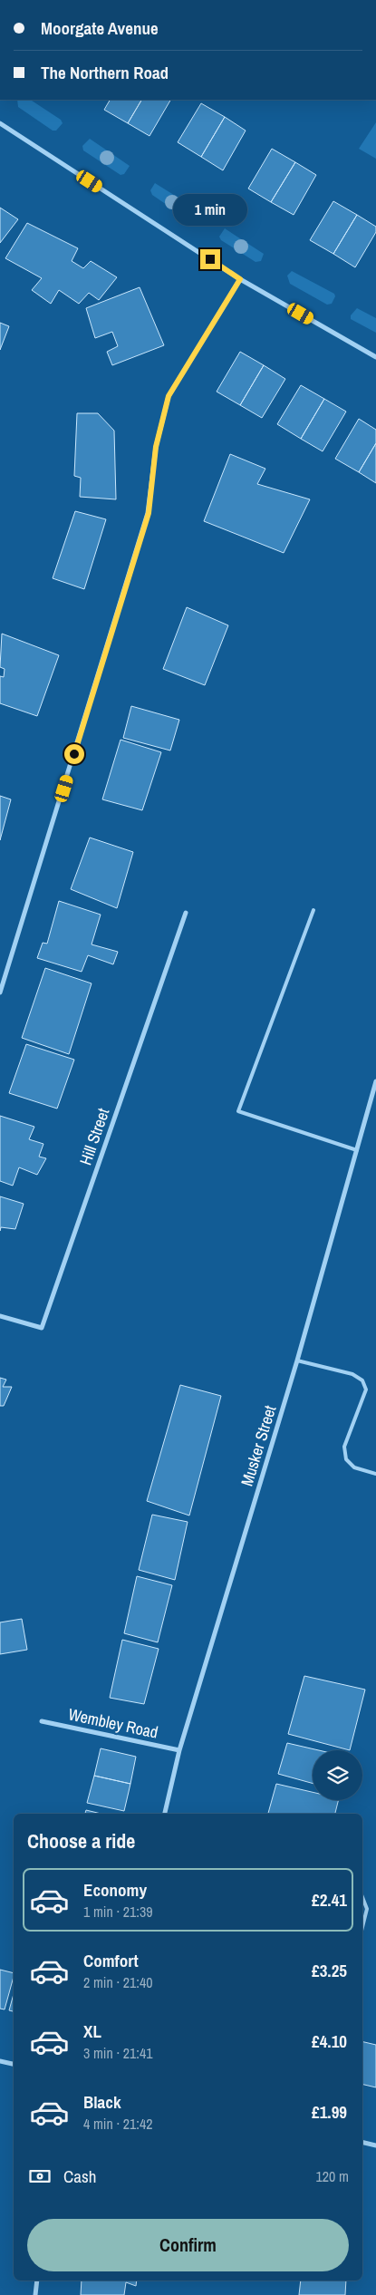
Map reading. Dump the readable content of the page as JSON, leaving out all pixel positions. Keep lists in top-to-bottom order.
{
  "streets": {
    "street": ["Hill Street", "Musker Street", "Wembley Road"]
  },
  "crossings": [
    ["Musker Street", "Wembley Road"]
  ],
  "page": {
    "banner": ["Moorgate Avenue", "The Northern Road"],
    "bubble": "1 min",
    "heading": "Choose a ride",
    "list": [
      {
        "name": "Economy",
        "note": "1 min · 21:39",
        "value": "£2.41"
      },
      {
        "name": "Comfort",
        "note": "2 min · 21:40",
        "value": "£3.25"
      },
      {
        "name": "XL",
        "note": "3 min · 21:41",
        "value": "£4.10"
      },
      {
        "name": "Black",
        "note": "4 min · 21:42",
        "value": "£1.99"
      }
    ],
    "pay": ["Cash", "120 m"],
    "buttons": "Confirm"
  }
}
